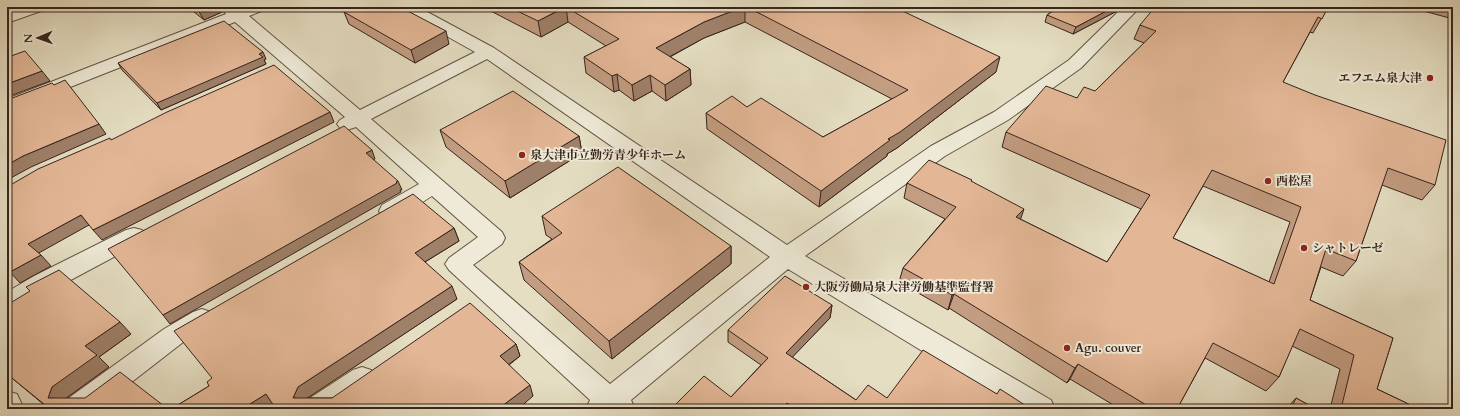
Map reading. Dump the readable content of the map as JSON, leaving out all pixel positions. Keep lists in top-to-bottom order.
{
  "places": [
    "エフエム泉大津",
    "泉大津市立勤労青少年ホーム",
    "西松屋",
    "シャトレーゼ",
    "大阪労働局泉大津労働基準監督署",
    "Agu. couver"
  ],
  "north": "left"
}
